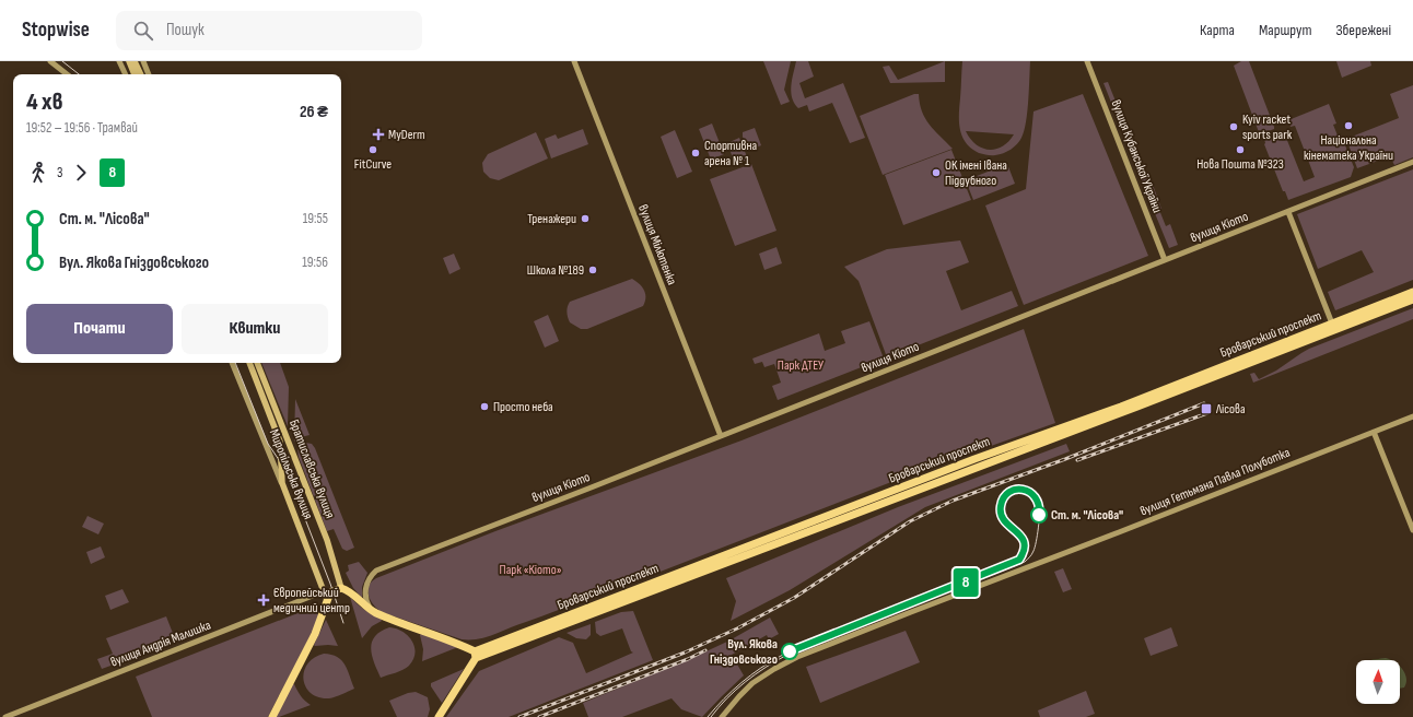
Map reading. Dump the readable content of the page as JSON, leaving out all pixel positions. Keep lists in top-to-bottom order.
{
  "streets": {
    "highway": ["Броварський проспект"],
    "main road": ["Братиславська вулиця", "Миропільська вулиця"],
    "street": [
      "вулиця Кубанської України",
      "вулиця Кіото",
      "вулиця Мілютенка",
      "вулиця Гетьмана Павла Полуботка",
      "вулиця Андрія Малишка"
    ]
  },
  "crossings": [
    ["вулиця Кубанської України", "вулиця Кіото"],
    ["вулиця Кіото", "вулиця Мілютенка"],
    ["Братиславська вулиця", "Миропільська вулиця"],
    ["Миропільська вулиця", "вулиця Андрія Малишка"]
  ],
  "parks": ["Парк ДТЕУ", "Парк «Кіото»"],
  "places": {
    "other": [
      "Національна кінематека України",
      "Kyiv racket sports park",
      "FitCurve",
      "Нова Пошта №323",
      "Спортивна арена № 1",
      "ОК імені Івана Піддубного",
      "Тренажери",
      "Школа №189",
      "Просто неба",
      "Ст. м. \"Лісова\"",
      "Вул. Якова Гніздовського"
    ],
    "health": ["MyDerm", "Європейський медичний центр"],
    "transit": ["Лісова"]
  },
  "lines": ["tram line 8"],
  "north": "top",
  "page": {
    "header": "Stopwise",
    "search": "Пошук",
    "nav": ["Карта", "Маршрут", "Збережені"],
    "on_map": "8",
    "heading": ["4 хв", "19:52 – 19:56 · Трамвай", "26 ₴"],
    "legs": ["3", "8"],
    "list": [
      {
        "name": "Ст. м. \"Лісова\"",
        "value": "19:55"
      },
      {
        "name": "Вул. Якова Гніздовського",
        "value": "19:56"
      }
    ],
    "buttons": ["Почати", "Квитки"]
  }
}
